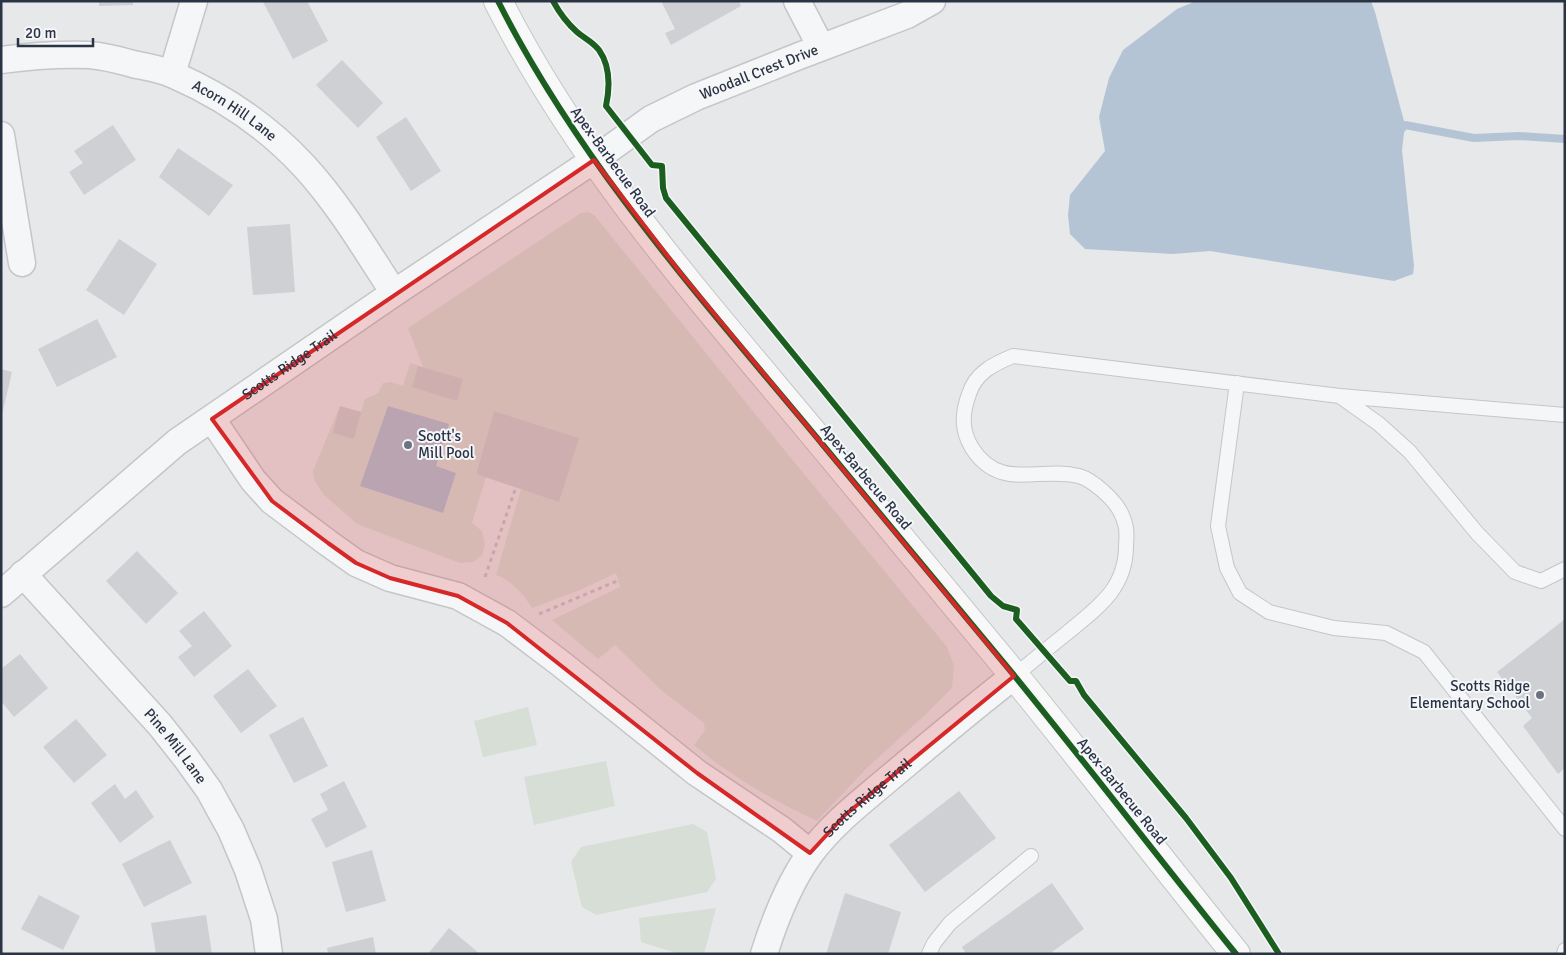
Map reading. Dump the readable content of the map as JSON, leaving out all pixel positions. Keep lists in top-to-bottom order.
{
  "streets": {
    "street": [
      "Woodall Crest Drive",
      "Acorn Hill Lane",
      "Apex-Barbecue Road",
      "Scotts Ridge Trail",
      "Pine Mill Lane"
    ]
  },
  "crossings": [
    ["Woodall Crest Drive", "Apex-Barbecue Road"],
    ["Woodall Crest Drive", "Scotts Ridge Trail"],
    ["Acorn Hill Lane", "Scotts Ridge Trail"],
    ["Apex-Barbecue Road", "Scotts Ridge Trail"],
    ["Scotts Ridge Trail", "Pine Mill Lane"]
  ],
  "places": ["Scott's Mill Pool", "Scotts Ridge Elementary School"],
  "scale_bar": "20 m"
}
